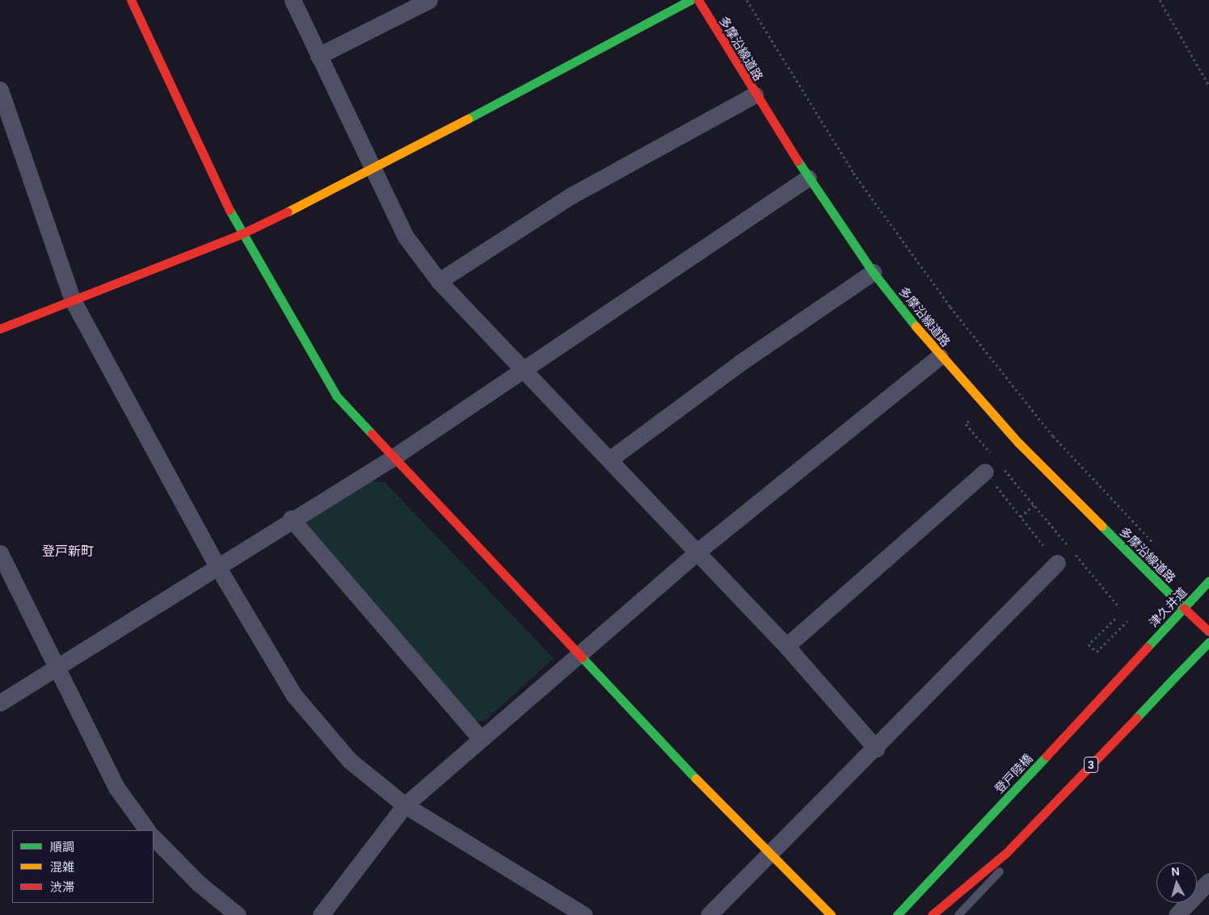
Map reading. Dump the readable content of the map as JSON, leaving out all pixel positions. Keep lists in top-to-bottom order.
{
  "streets": {
    "street": [
      "多摩沿線道路",
      "津久井道",
      "3",
      "登戸陸橋"
    ]
  },
  "crossings": [
    ["多摩沿線道路", "津久井道"],
    ["津久井道", "登戸陸橋"]
  ],
  "districts": ["登戸新町"],
  "legend": ["順調", "混雑", "渋滞"],
  "north": "top"
}
